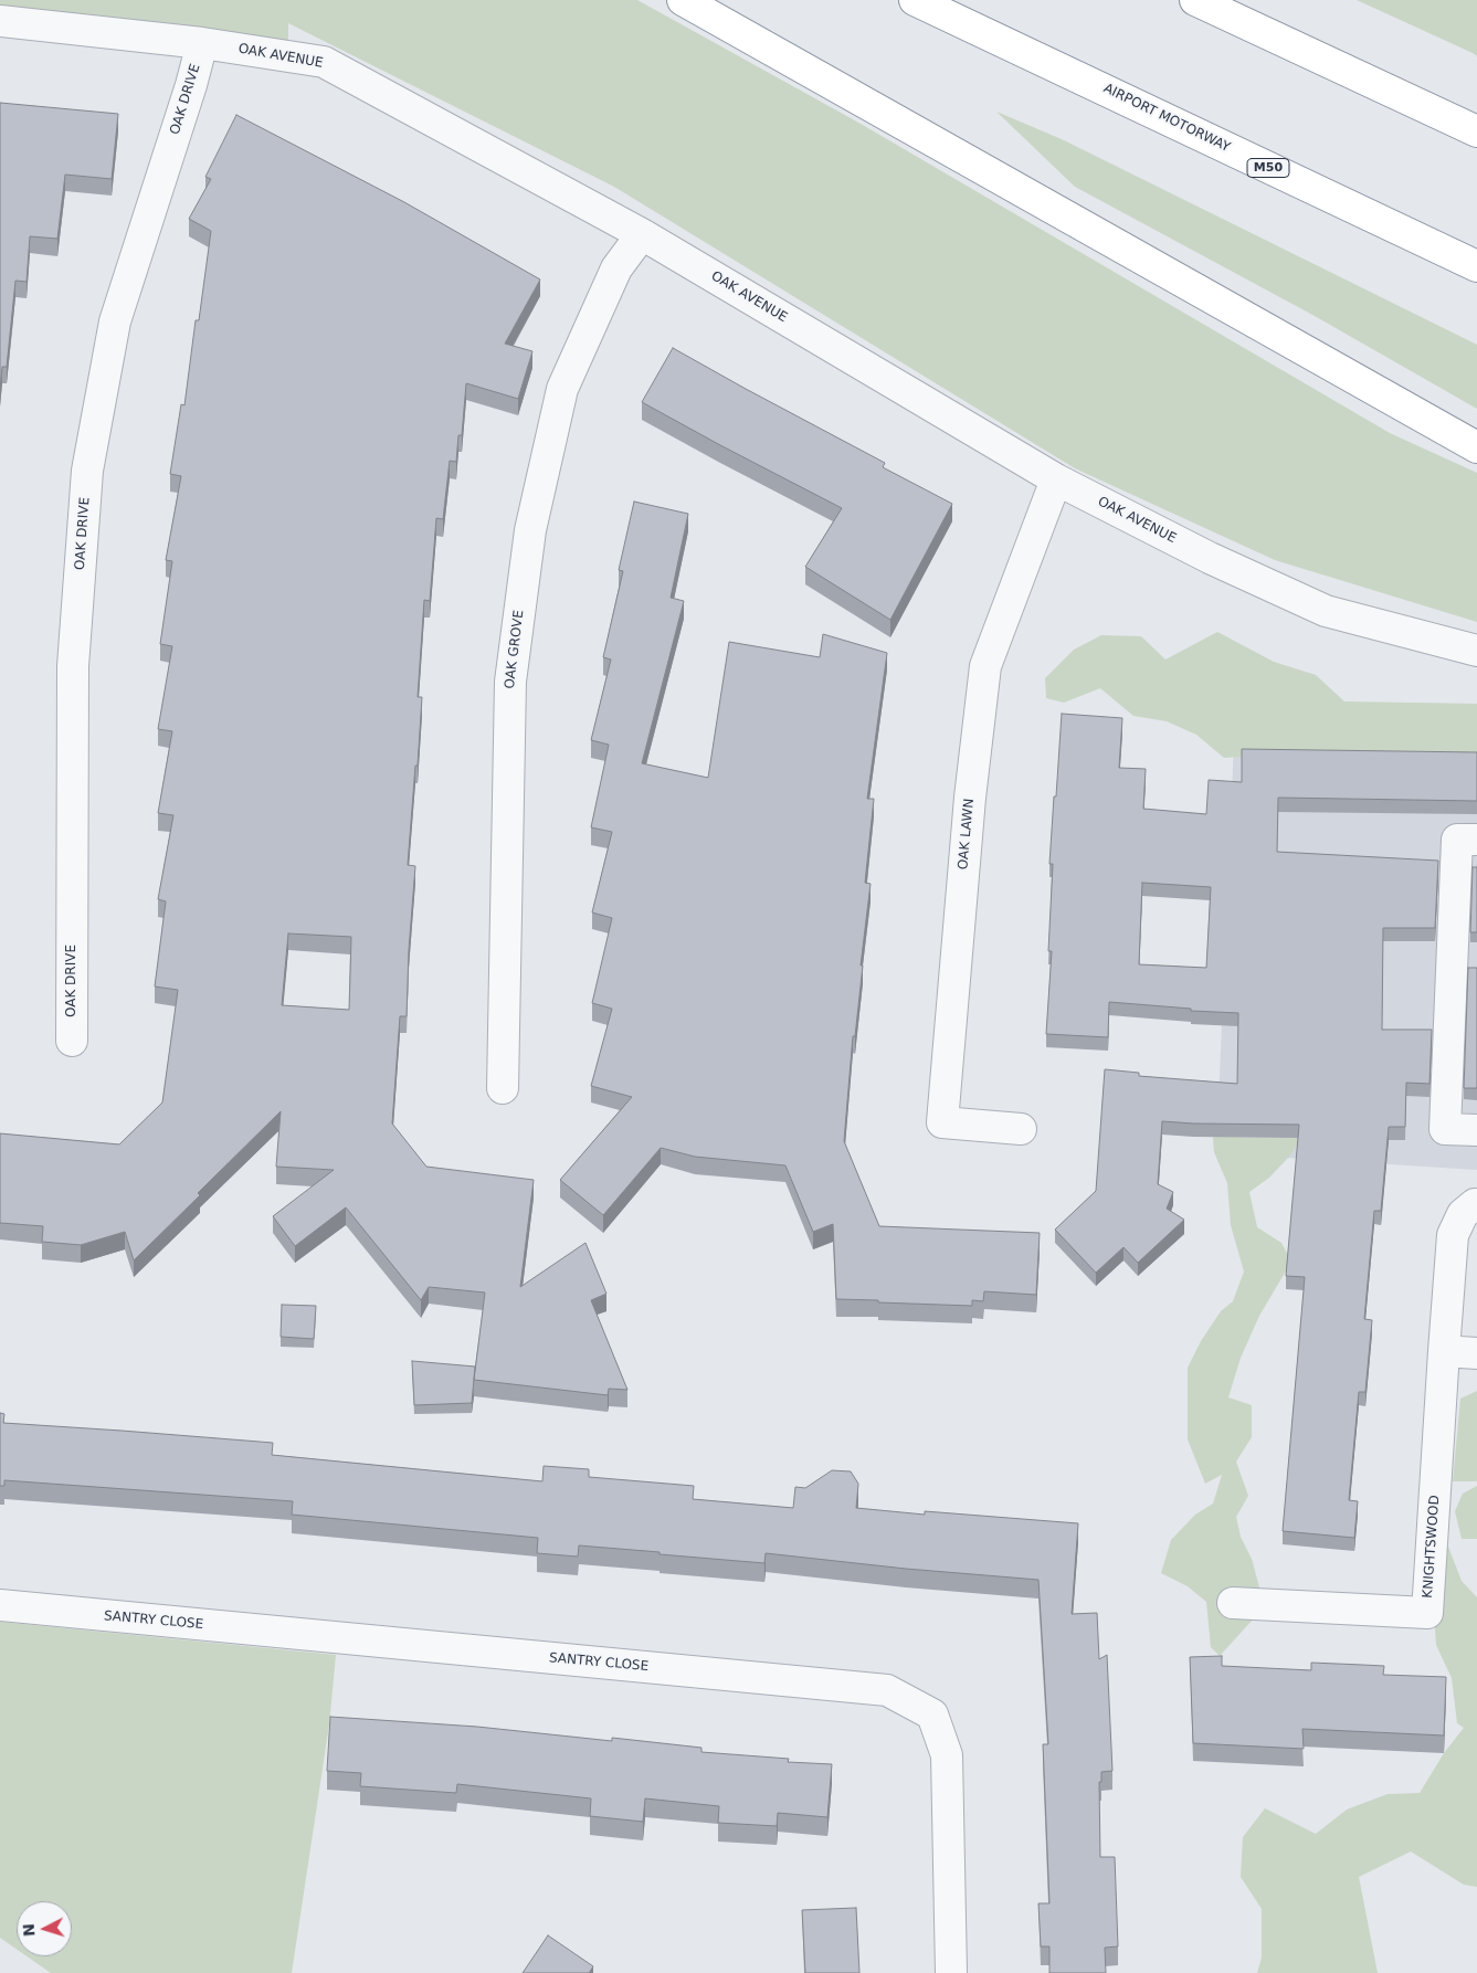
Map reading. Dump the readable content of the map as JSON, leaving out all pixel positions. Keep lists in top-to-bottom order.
{
  "streets": {
    "highway": ["AIRPORT MOTORWAY", "M50"],
    "street": [
      "OAK AVENUE",
      "OAK DRIVE",
      "OAK GROVE",
      "OAK LAWN",
      "KNIGHTSWOOD",
      "SANTRY CLOSE"
    ]
  },
  "crossings": [
    ["OAK AVENUE", "OAK DRIVE"],
    ["OAK AVENUE", "OAK GROVE"],
    ["OAK AVENUE", "OAK LAWN"]
  ],
  "north": "left"
}
